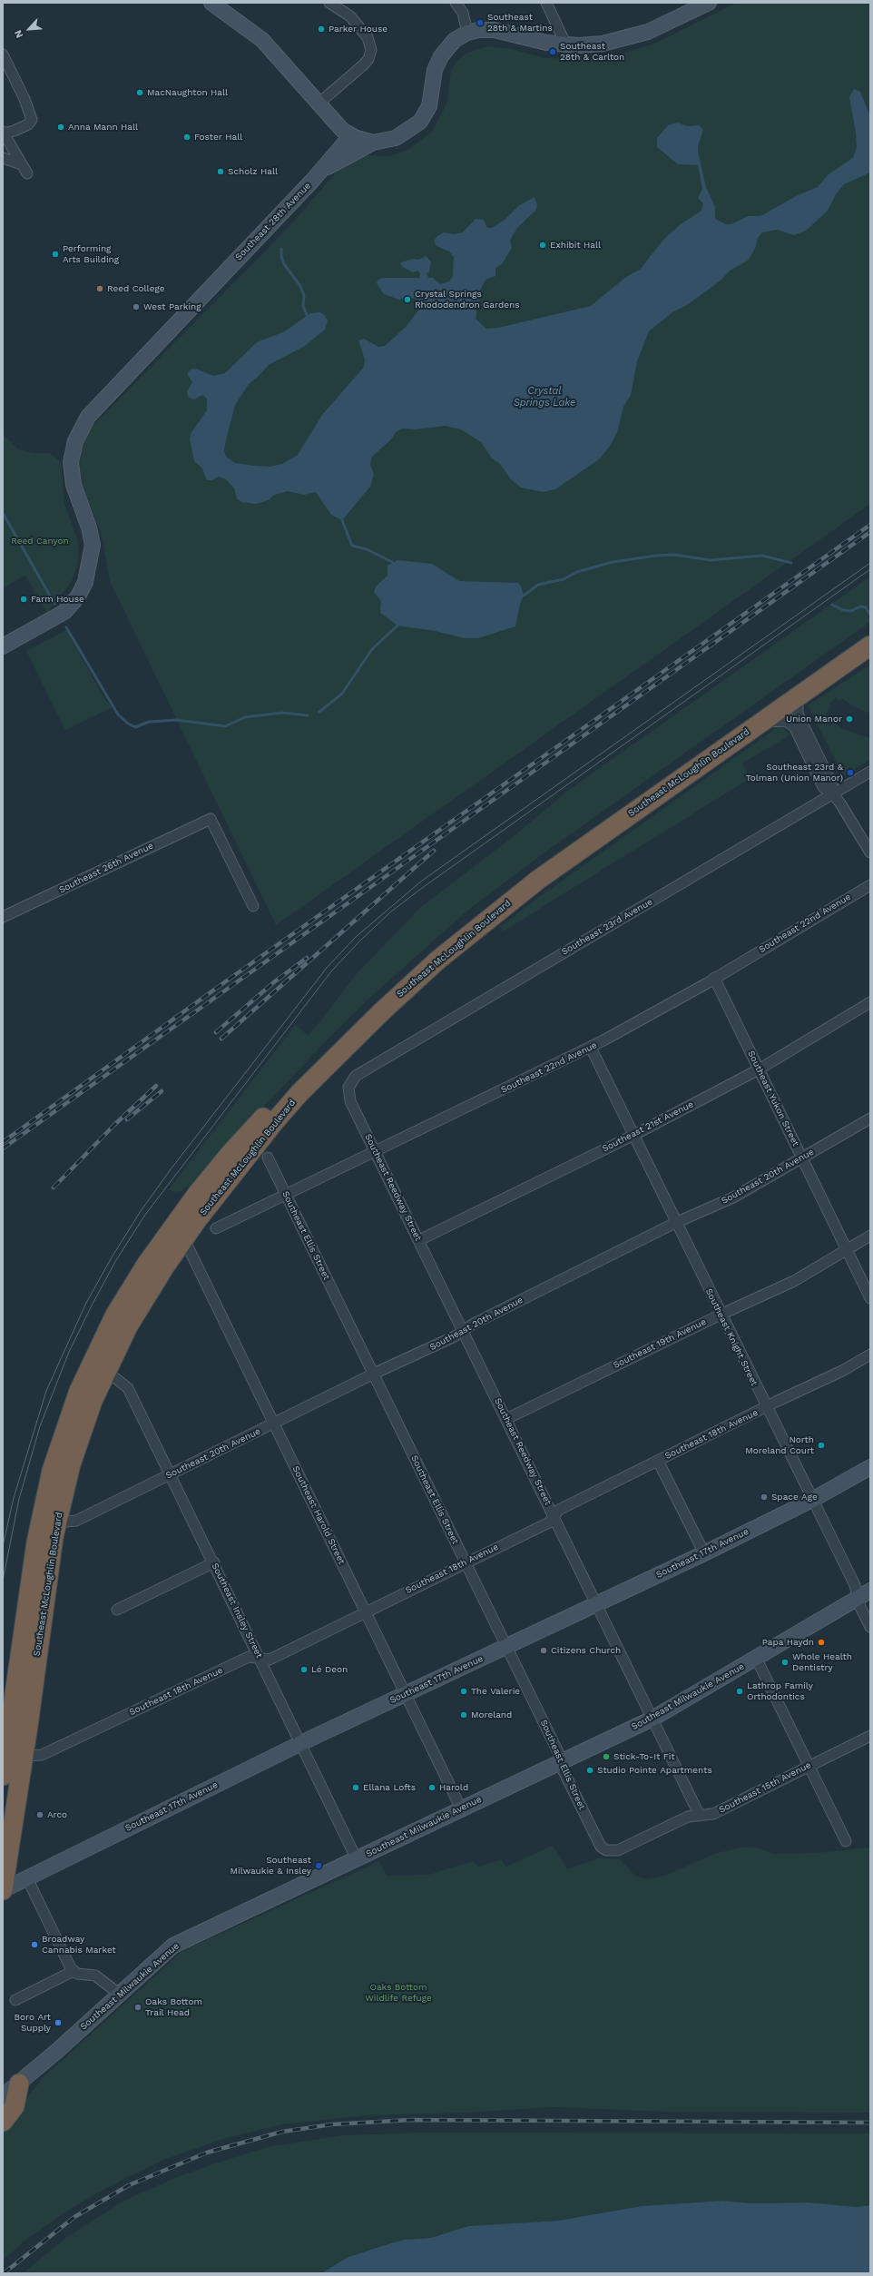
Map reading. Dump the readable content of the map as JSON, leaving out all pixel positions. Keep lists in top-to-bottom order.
{
  "streets": {
    "highway": ["Southeast McLoughlin Boulevard"],
    "street": [
      "Southeast 28th Avenue",
      "Southeast 26th Avenue",
      "Southeast 22nd Avenue",
      "Southeast 23rd Avenue",
      "Southeast Yukon Street",
      "Southeast 21st Avenue",
      "Southeast 20th Avenue",
      "Southeast Reedway Street",
      "Southeast Ellis Street",
      "Southeast Knight Street",
      "Southeast 19th Avenue",
      "Southeast 18th Avenue",
      "Southeast Harold Street",
      "Southeast 17th Avenue",
      "Southeast Insley Street",
      "Southeast Milwaukie Avenue",
      "Southeast 15th Avenue"
    ]
  },
  "crossings": [
    ["Southeast McLoughlin Boulevard", "Southeast 20th Avenue"],
    ["Southeast McLoughlin Boulevard", "Southeast 18th Avenue"],
    ["Southeast McLoughlin Boulevard", "Southeast Harold Street"],
    ["Southeast McLoughlin Boulevard", "Southeast 17th Avenue"],
    ["Southeast McLoughlin Boulevard", "Southeast Insley Street"],
    ["Southeast 22nd Avenue", "Southeast Yukon Street"],
    ["Southeast 22nd Avenue", "Southeast Reedway Street"],
    ["Southeast 22nd Avenue", "Southeast Ellis Street"],
    ["Southeast 22nd Avenue", "Southeast Knight Street"],
    ["Southeast 23rd Avenue", "Southeast Reedway Street"],
    ["Southeast Yukon Street", "Southeast 21st Avenue"],
    ["Southeast Yukon Street", "Southeast 20th Avenue"],
    ["Southeast Yukon Street", "Southeast 19th Avenue"],
    ["Southeast 21st Avenue", "Southeast Reedway Street"],
    ["Southeast 21st Avenue", "Southeast Knight Street"],
    ["Southeast 20th Avenue", "Southeast Reedway Street"],
    ["Southeast 20th Avenue", "Southeast Ellis Street"],
    ["Southeast 20th Avenue", "Southeast Knight Street"],
    ["Southeast 20th Avenue", "Southeast Harold Street"],
    ["Southeast 20th Avenue", "Southeast Insley Street"],
    ["Southeast Reedway Street", "Southeast 19th Avenue"],
    ["Southeast Reedway Street", "Southeast 18th Avenue"],
    ["Southeast Reedway Street", "Southeast 17th Avenue"],
    ["Southeast Reedway Street", "Southeast Milwaukie Avenue"],
    ["Southeast Reedway Street", "Southeast 15th Avenue"],
    ["Southeast Ellis Street", "Southeast 18th Avenue"],
    ["Southeast Ellis Street", "Southeast 17th Avenue"],
    ["Southeast Ellis Street", "Southeast Milwaukie Avenue"],
    ["Southeast Ellis Street", "Southeast 15th Avenue"],
    ["Southeast Knight Street", "Southeast 19th Avenue"],
    ["Southeast Knight Street", "Southeast 18th Avenue"],
    ["Southeast Knight Street", "Southeast 17th Avenue"],
    ["Southeast Knight Street", "Southeast Milwaukie Avenue"],
    ["Southeast 18th Avenue", "Southeast Harold Street"],
    ["Southeast 18th Avenue", "Southeast Insley Street"],
    ["Southeast Harold Street", "Southeast 17th Avenue"],
    ["Southeast Harold Street", "Southeast Milwaukie Avenue"],
    ["Southeast 17th Avenue", "Southeast Insley Street"],
    ["Southeast Insley Street", "Southeast Milwaukie Avenue"]
  ],
  "water": ["Crystal Springs Lake"],
  "parks": ["Reed Canyon", "Oaks Bottom Wildlife Refuge"],
  "places": [
    "Southeast 28th & Martins",
    "Parker House",
    "Southeast 28th & Carlton",
    "MacNaughton Hall",
    "Anna Mann Hall",
    "Foster Hall",
    "Scholz Hall",
    "Exhibit Hall",
    "Performing Arts Building",
    "Reed College",
    "Crystal Springs Rhododendron Gardens",
    "West Parking",
    "Farm House",
    "Union Manor",
    "Southeast 23rd & Tolman (Union Manor)",
    "North Moreland Court",
    "Space Age",
    "Papa Haydn",
    "Citizens Church",
    "Whole Health Dentistry",
    "Lé Deon",
    "The Valerie",
    "Lathrop Family Orthodontics",
    "Moreland",
    "Stick-To-It Fit",
    "Studio Pointe Apartments",
    "Ellana Lofts",
    "Harold",
    "Arco",
    "Southeast Milwaukie & Insley",
    "Broadway Cannabis Market",
    "Oaks Bottom Trail Head",
    "Boro Art Supply"
  ],
  "north": "bottom left"
}
